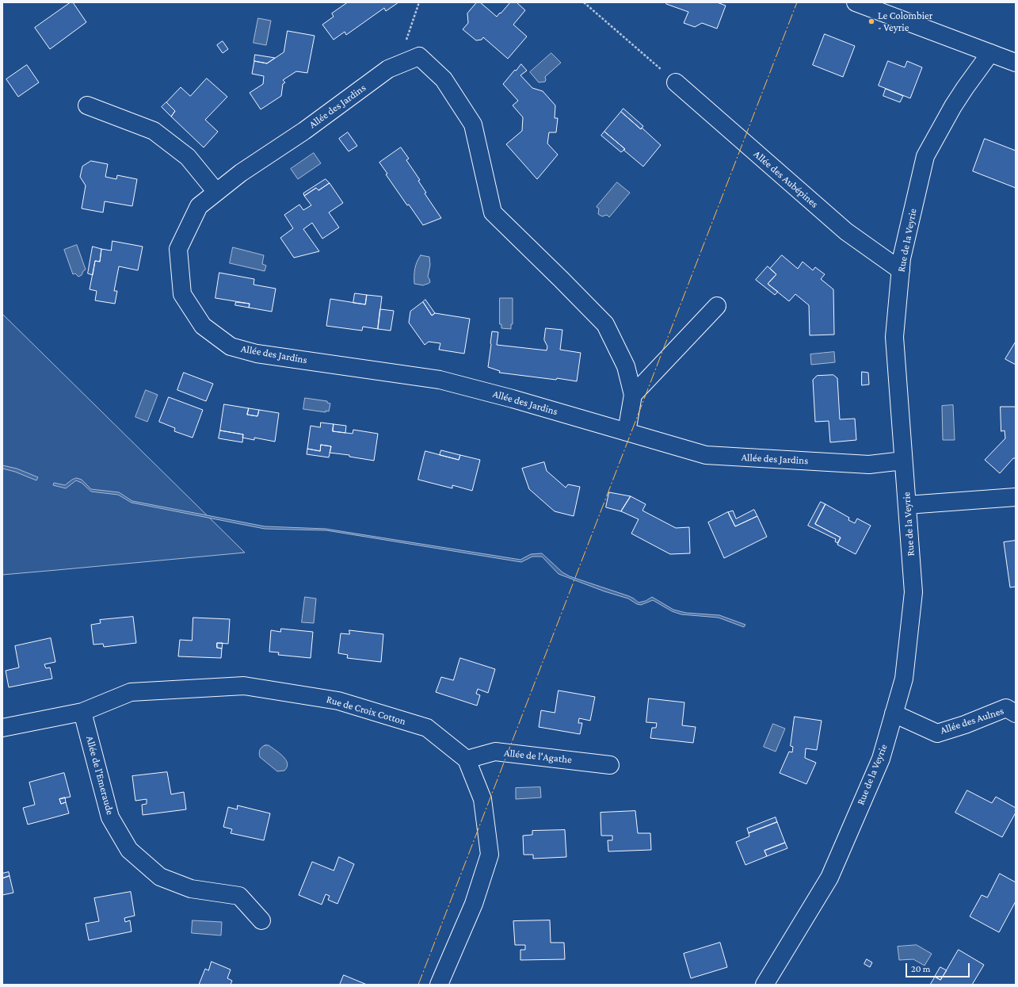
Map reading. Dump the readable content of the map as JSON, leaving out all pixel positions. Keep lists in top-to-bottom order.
{
  "streets": {
    "street": [
      "Allée des Jardins",
      "Allée des Aubépines",
      "Rue de la Veyrie",
      "Rue de Croix Cotton",
      "Allée des Aulnes",
      "Allée de l'Agathe",
      "Allée de l'Emeraude"
    ]
  },
  "crossings": [
    ["Allée des Jardins", "Rue de la Veyrie"],
    ["Allée des Aubépines", "Rue de la Veyrie"],
    ["Rue de la Veyrie", "Allée des Aulnes"],
    ["Rue de Croix Cotton", "Allée de l'Agathe"],
    ["Rue de Croix Cotton", "Allée de l'Emeraude"]
  ],
  "places": ["Le Colombier - Veyrie"],
  "scale_bar": "20 m"
}
